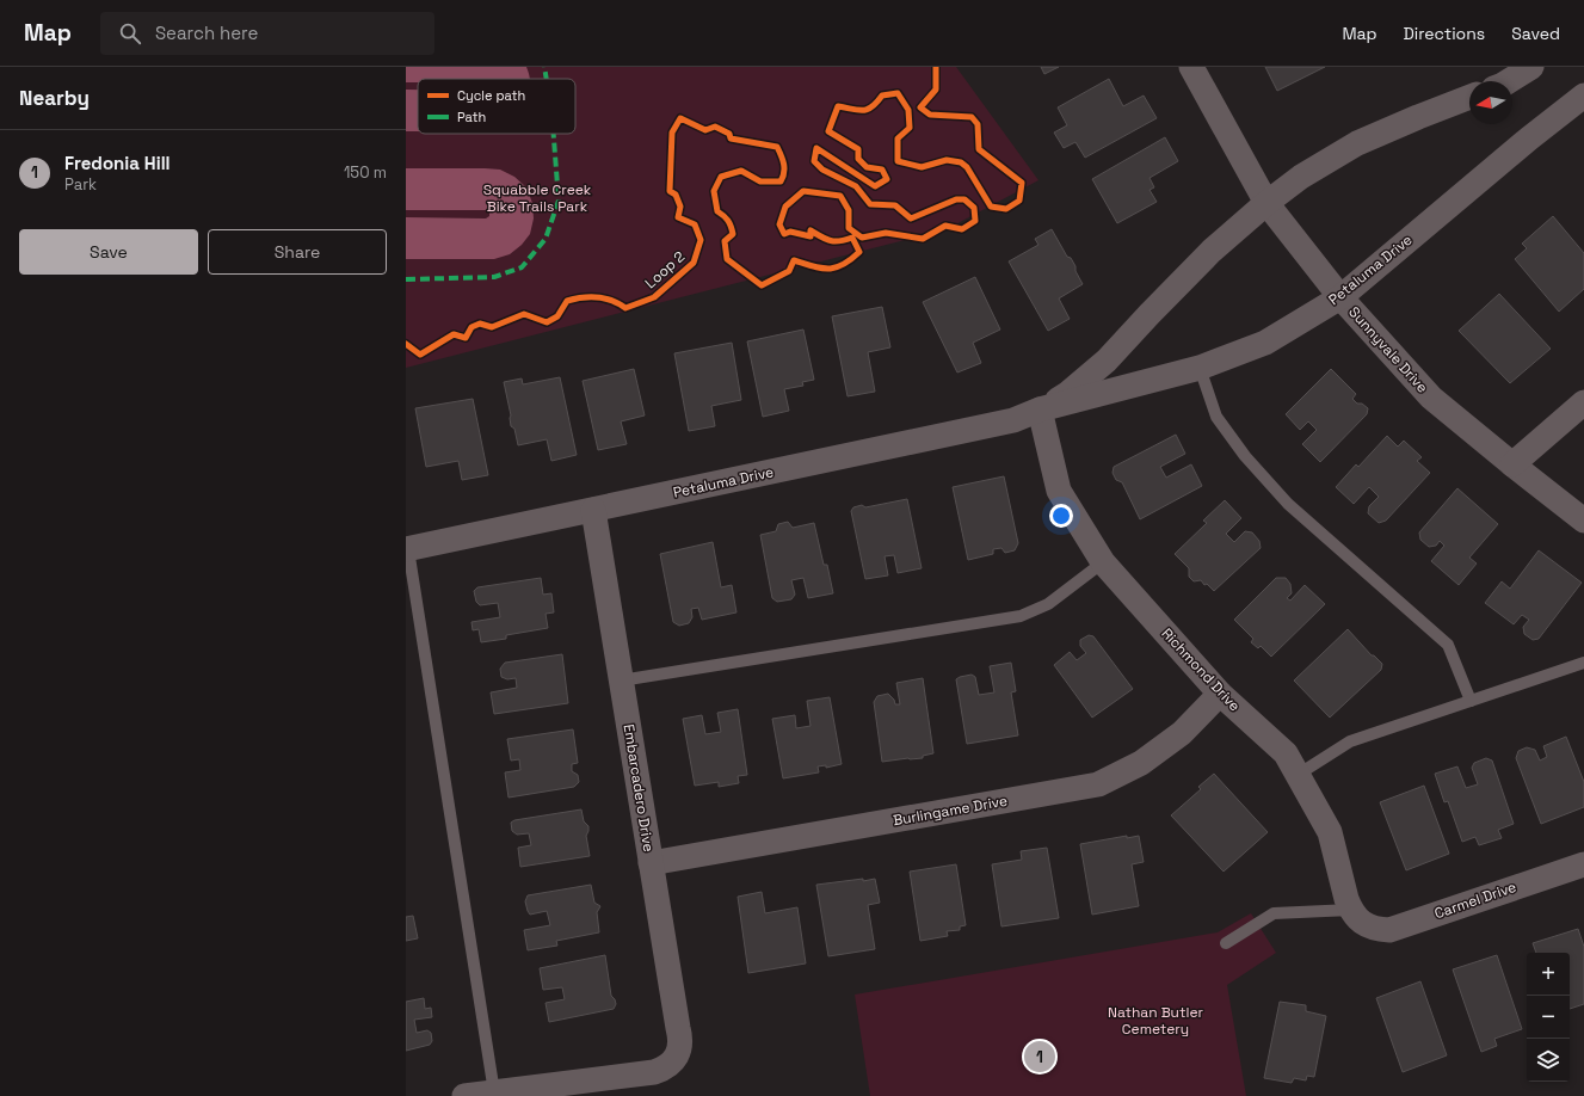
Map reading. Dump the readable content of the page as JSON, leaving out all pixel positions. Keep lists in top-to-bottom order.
{
  "streets": {
    "street": [
      "Petaluma Drive",
      "Sunnyvale Drive",
      "Richmond Drive",
      "Embarcadero Drive",
      "Burlingame Drive",
      "Carmel Drive"
    ],
    "cycle path": ["Loop 2"]
  },
  "crossings": [
    ["Petaluma Drive", "Sunnyvale Drive"],
    ["Petaluma Drive", "Richmond Drive"],
    ["Petaluma Drive", "Embarcadero Drive"],
    ["Richmond Drive", "Burlingame Drive"],
    ["Richmond Drive", "Carmel Drive"],
    ["Embarcadero Drive", "Burlingame Drive"]
  ],
  "parks": ["Squabble Creek Bike Trails Park", "Nathan Butler Cemetery"],
  "legend": ["Cycle path", "Path"],
  "north": "left",
  "page": {
    "header": "Map",
    "search": "Search here",
    "nav": ["Map", "Directions", "Saved"],
    "heading": "Nearby",
    "list": [
      {
        "mark": "1",
        "name": "Fredonia Hill",
        "note": "Park",
        "value": "150 m"
      }
    ],
    "buttons": ["Save", "Share"],
    "map_buttons": ["+", "−"],
    "pins": "1"
  }
}
